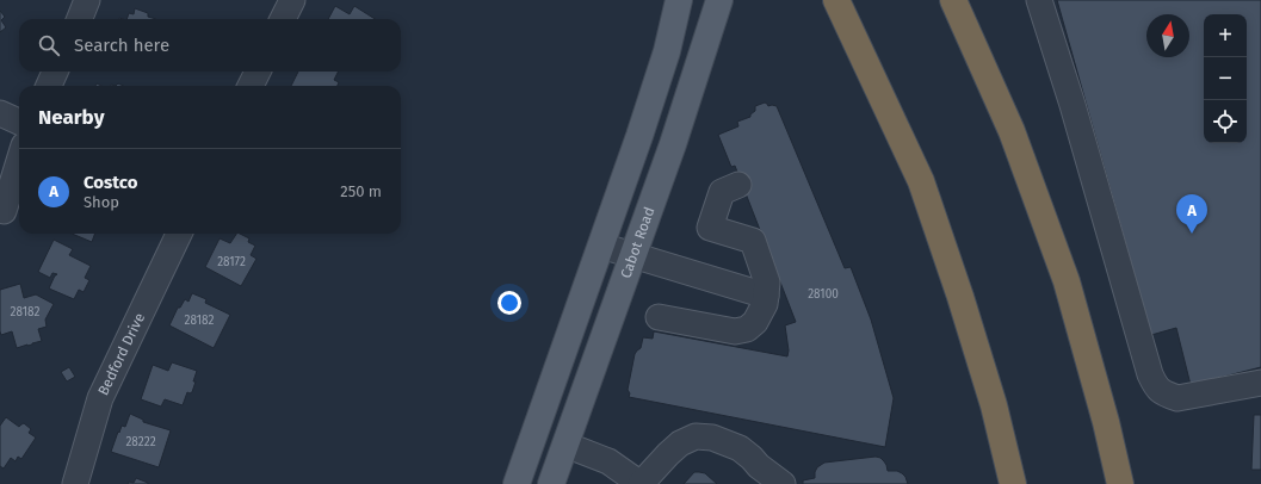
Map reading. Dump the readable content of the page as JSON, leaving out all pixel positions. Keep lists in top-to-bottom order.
{
  "streets": {
    "main road": ["Cabot Road"],
    "street": ["Bedford Drive"]
  },
  "house_numbers": [
    "28172",
    "28100",
    "28182",
    "28182",
    "28222"
  ],
  "north": "top",
  "page": {
    "map_buttons": ["+", "−"],
    "search": "Search here",
    "heading": "Nearby",
    "list": [
      {
        "mark": "A",
        "name": "Costco",
        "note": "Shop",
        "value": "250 m"
      }
    ],
    "pins": "A"
  }
}
